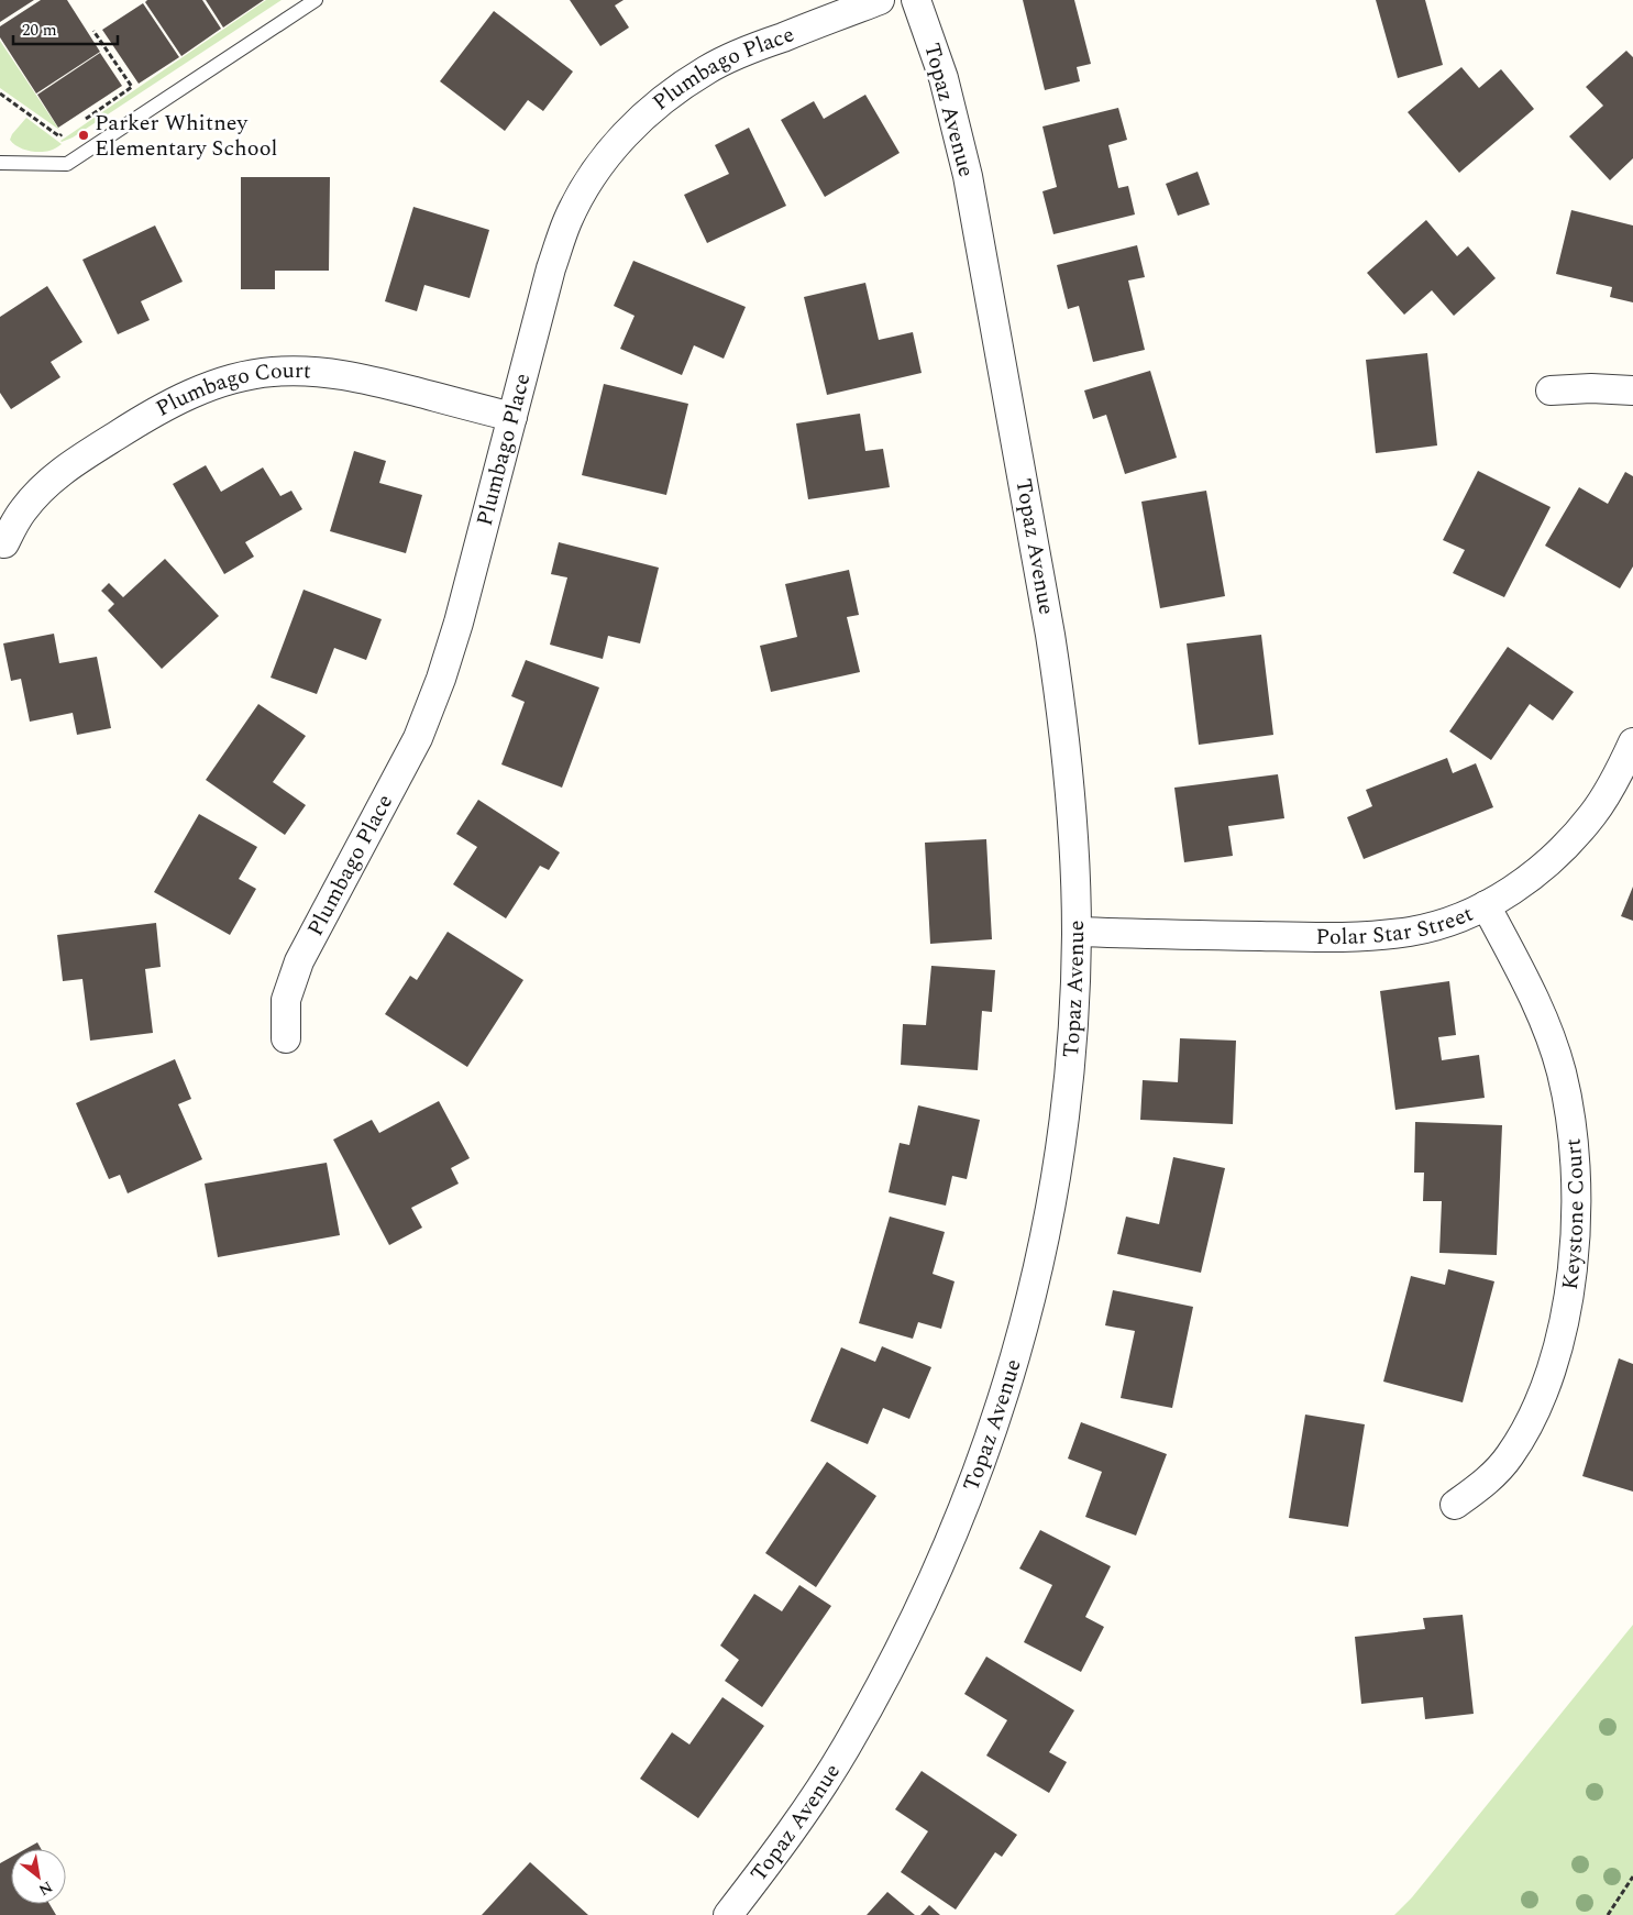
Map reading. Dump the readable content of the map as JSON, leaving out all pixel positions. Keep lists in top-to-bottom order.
{
  "streets": {
    "street": [
      "Plumbago Place",
      "Topaz Avenue",
      "Plumbago Court",
      "Polar Star Street",
      "Keystone Court"
    ]
  },
  "crossings": [
    ["Plumbago Place", "Plumbago Court"],
    ["Topaz Avenue", "Polar Star Street"],
    ["Polar Star Street", "Keystone Court"]
  ],
  "places": ["Parker Whitney Elementary School"],
  "scale_bar": "20 m",
  "north": "bottom right"
}
